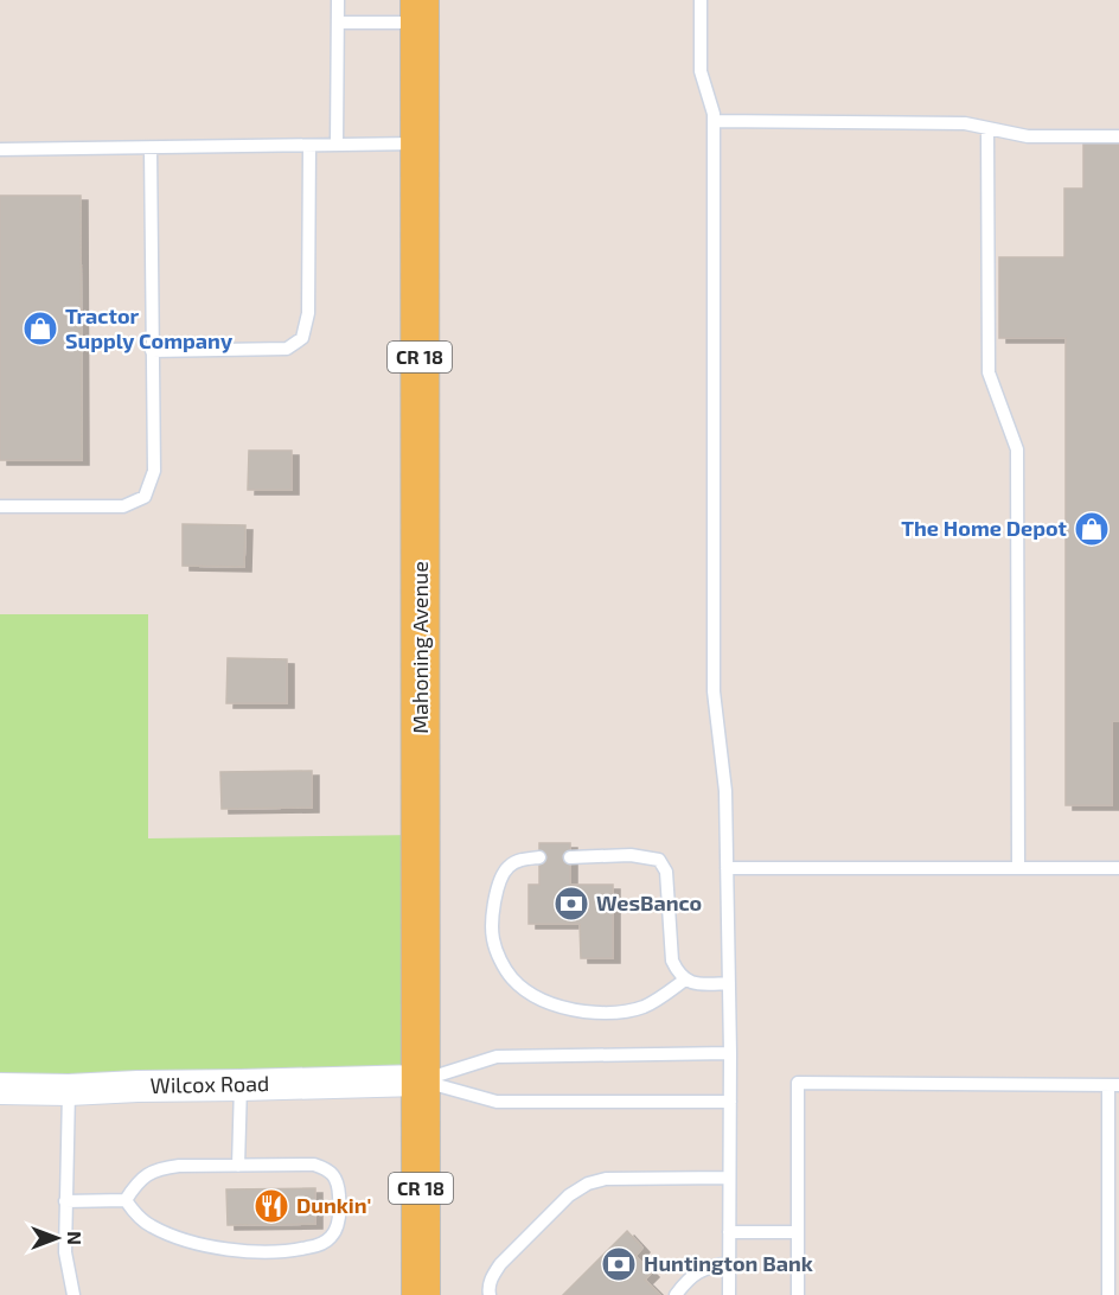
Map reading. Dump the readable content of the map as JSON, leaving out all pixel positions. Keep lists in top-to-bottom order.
{
  "streets": {
    "main road": ["CR 18", "Mahoning Avenue"],
    "street": ["Wilcox Road"]
  },
  "crossings": [
    ["Mahoning Avenue", "Wilcox Road"]
  ],
  "places": {
    "shop": ["Tractor Supply Company", "The Home Depot"],
    "bank": ["WesBanco", "Huntington Bank"],
    "restaurant": ["Dunkin'"]
  },
  "north": "right"
}
